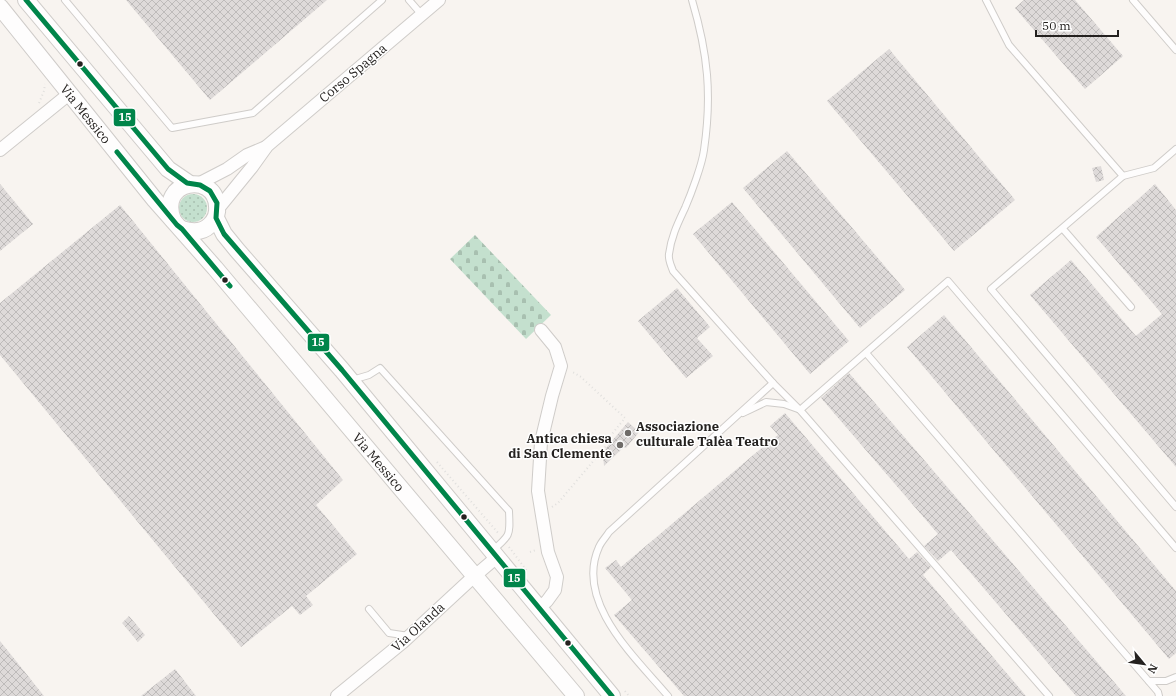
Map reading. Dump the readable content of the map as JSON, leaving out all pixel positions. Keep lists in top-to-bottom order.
{
  "streets": {
    "street": ["Corso Spagna", "Via Messico", "Via Olanda"]
  },
  "crossings": [
    ["Corso Spagna", "Via Messico"],
    ["Via Messico", "Via Olanda"]
  ],
  "places": ["Associazione culturale Talèa Teatro", "Antica chiesa di San Clemente"],
  "lines": ["transit line 15"],
  "scale_bar": "50 m",
  "north": "bottom right"
}
